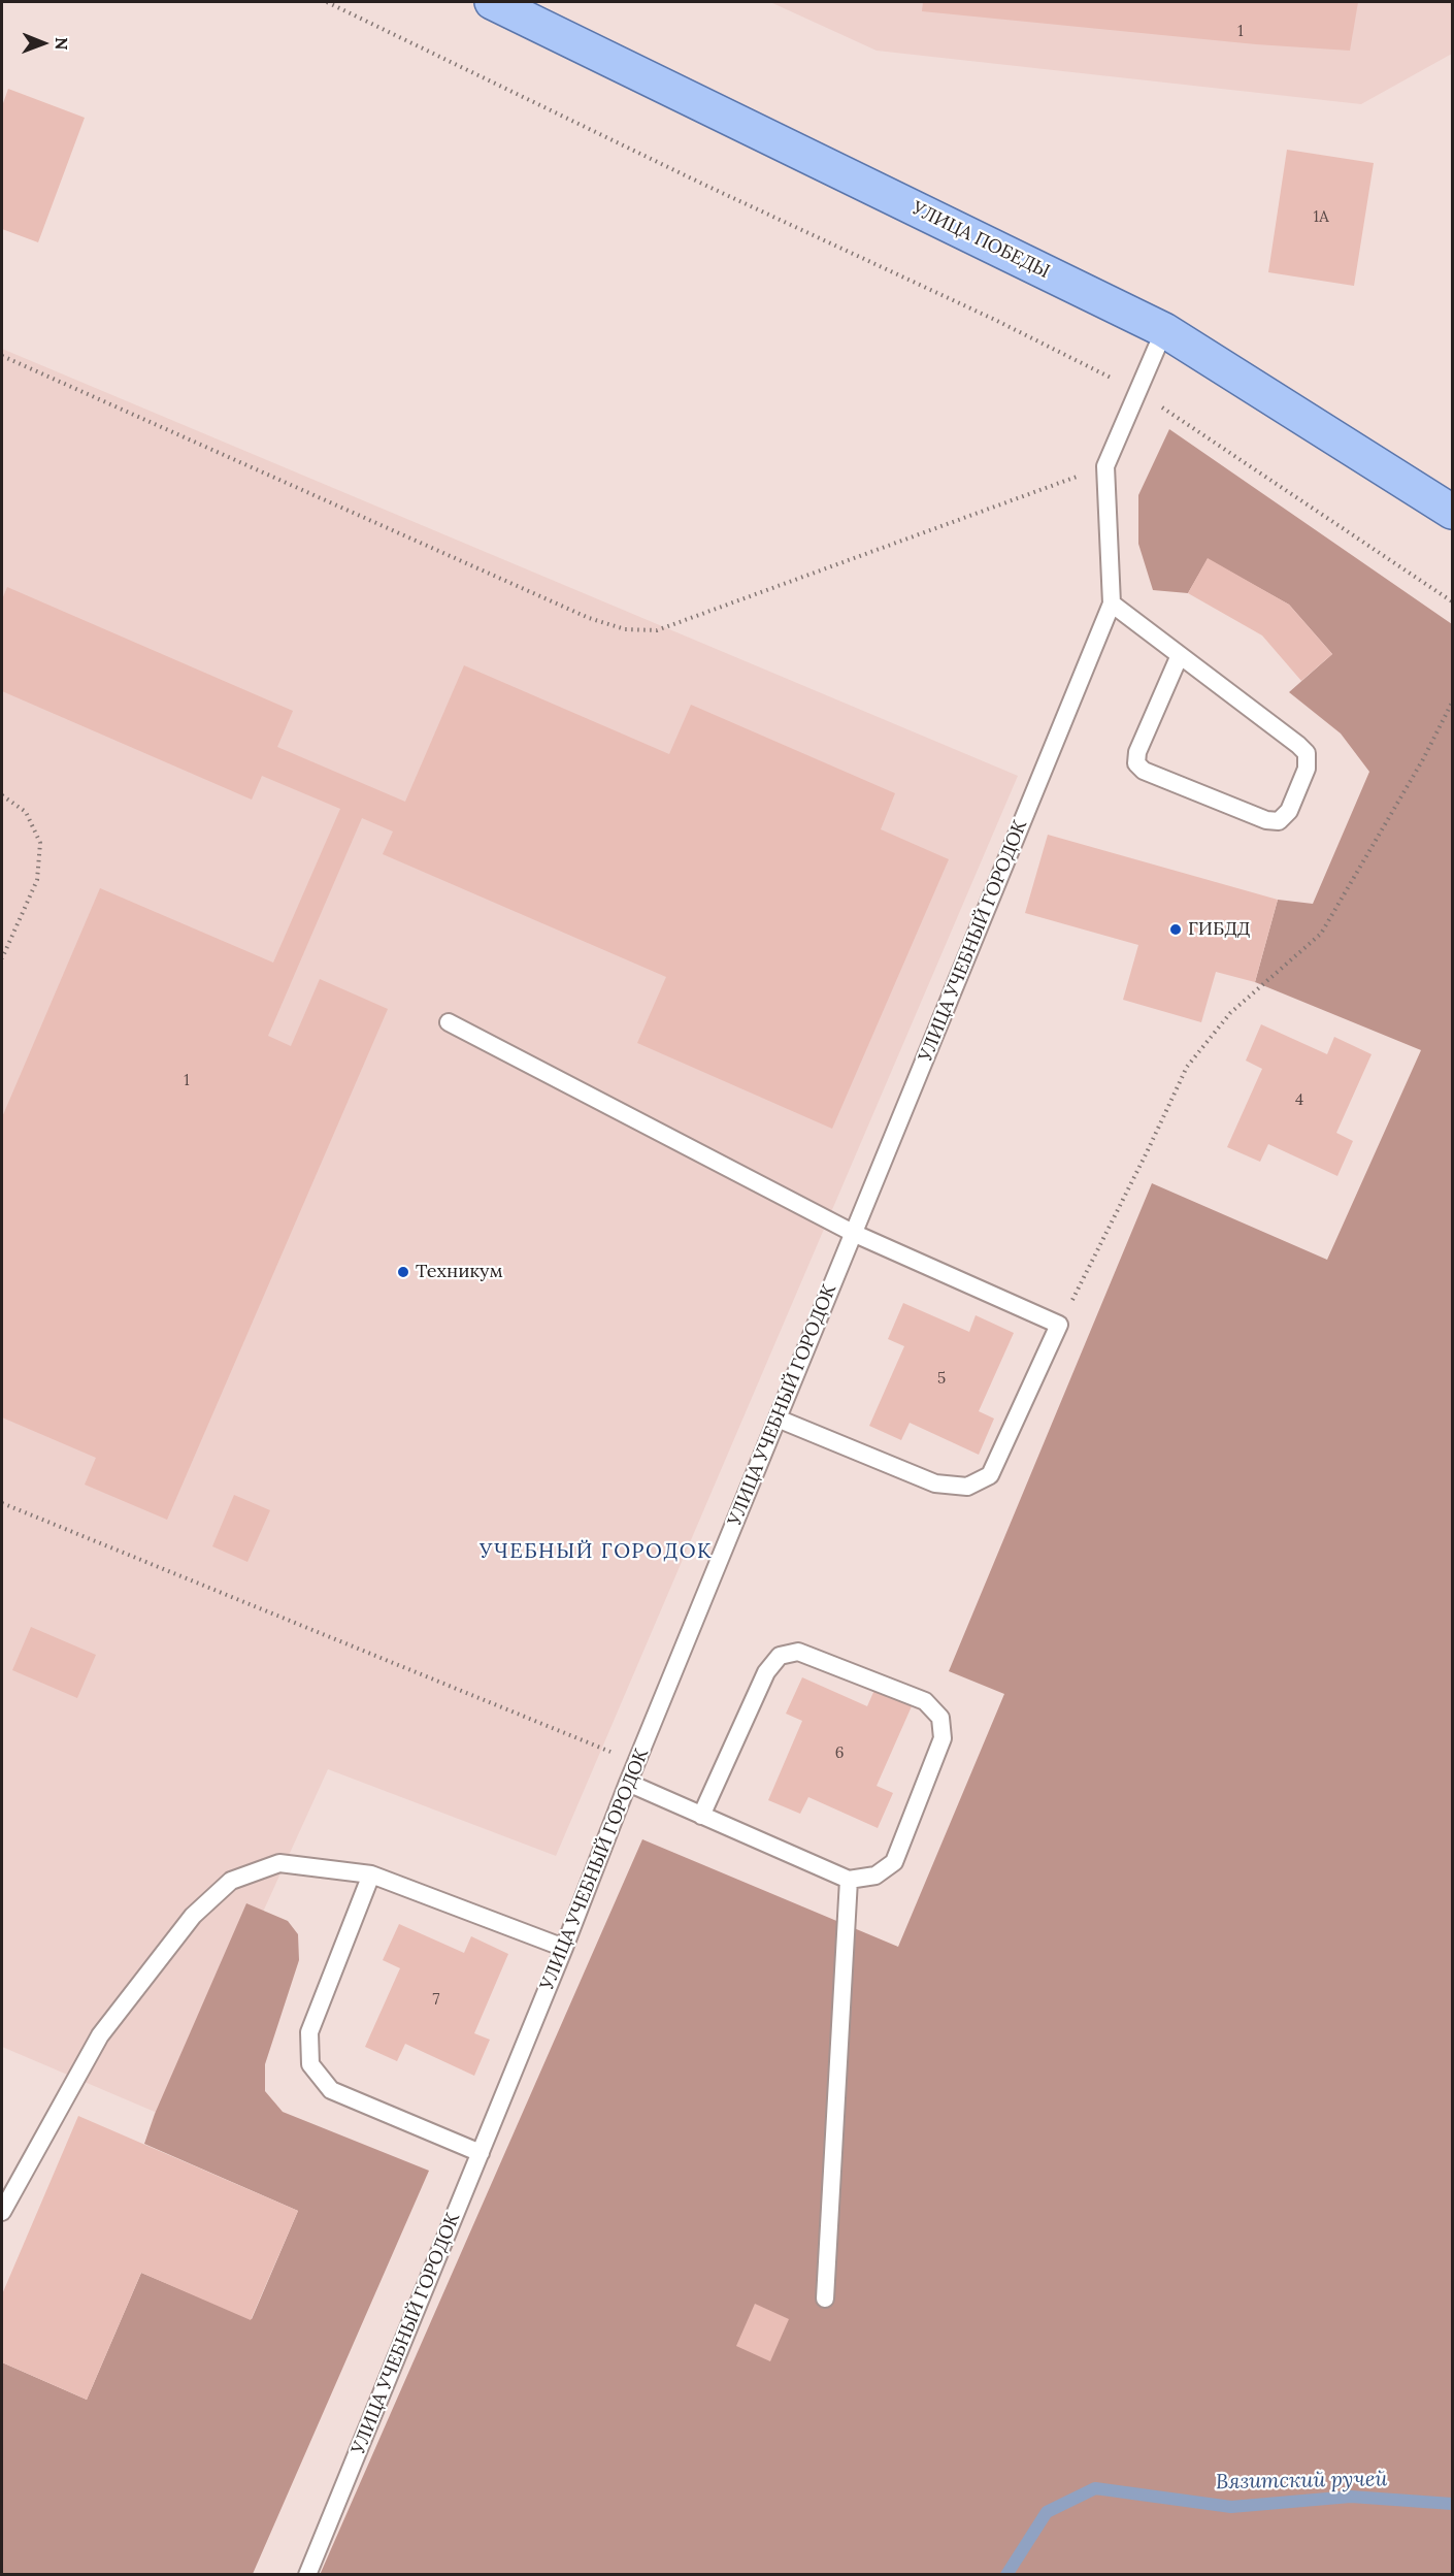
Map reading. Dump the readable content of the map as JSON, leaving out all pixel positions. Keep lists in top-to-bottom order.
{
  "streets": {
    "main road": ["УЛИЦА ПОБЕДЫ"],
    "lane": ["УЛИЦА УЧЕБНЫЙ ГОРОДОК"]
  },
  "crossings": [
    ["УЛИЦА ПОБЕДЫ", "УЛИЦА УЧЕБНЫЙ ГОРОДОК"]
  ],
  "districts": ["УЧЕБНЫЙ ГОРОДОК"],
  "water": ["Вязитский ручей"],
  "places": ["ГИБДД", "Техникум"],
  "house_numbers": [
    "1",
    "1А",
    "1",
    "4",
    "5",
    "6",
    "7"
  ],
  "north": "right"
}
